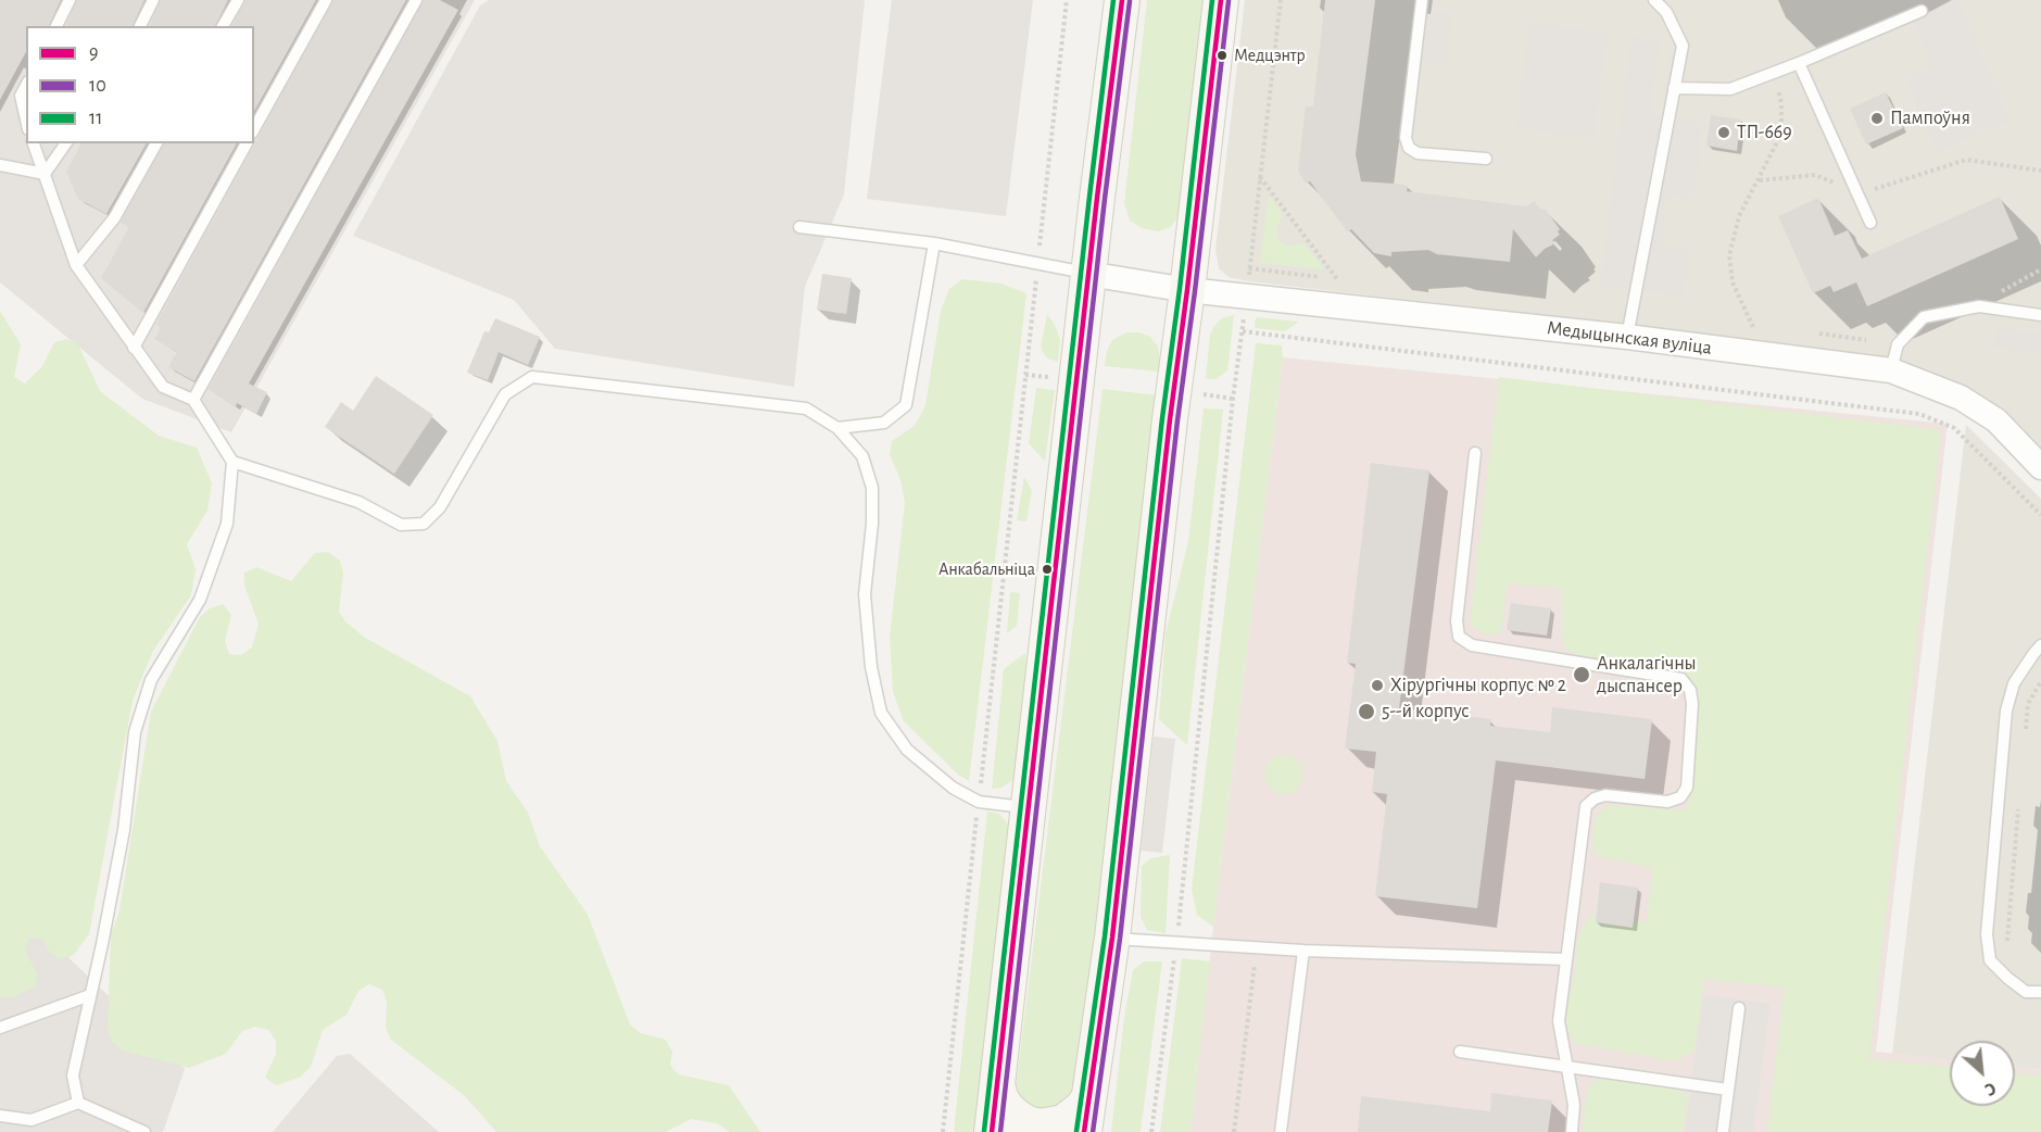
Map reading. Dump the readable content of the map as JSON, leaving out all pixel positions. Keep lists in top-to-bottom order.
{
  "streets": {
    "street": ["Медыцынская вуліца"]
  },
  "places": [
    "Медцэнтр",
    "Пампоўня",
    "ТП-669",
    "Анкабальніца",
    "Анкалагічны дыспансер",
    "Хірургічны корпус № 2",
    "5--й корпус"
  ],
  "lines": ["transit line 9", "transit line 11", "transit line 10"],
  "legend": ["9", "10", "11"],
  "north": "bottom right"
}
